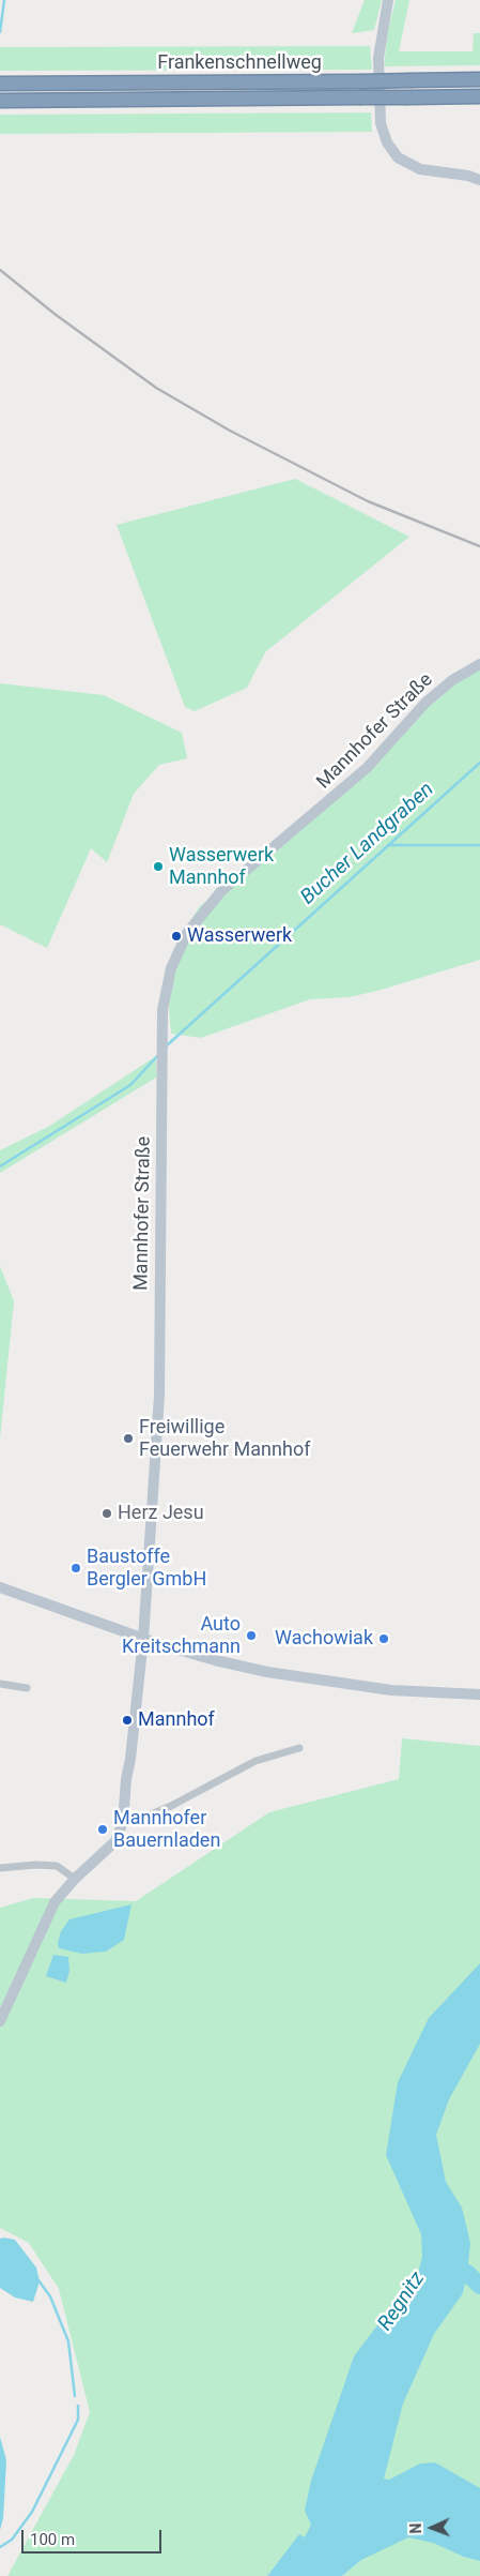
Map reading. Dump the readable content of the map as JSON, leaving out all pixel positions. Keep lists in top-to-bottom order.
{
  "streets": {
    "highway": ["Frankenschnellweg"],
    "street": ["Mannhofer Straße"]
  },
  "water": ["Bucher Landgraben", "Regnitz"],
  "places": [
    "Wasserwerk Mannhof",
    "Wasserwerk",
    "Freiwillige Feuerwehr Mannhof",
    "Herz Jesu",
    "Baustoffe Bergler GmbH",
    "Auto Kreitschmann",
    "Wachowiak",
    "Mannhof",
    "Mannhofer Bauernladen"
  ],
  "scale_bar": "100 m",
  "north": "left"
}
